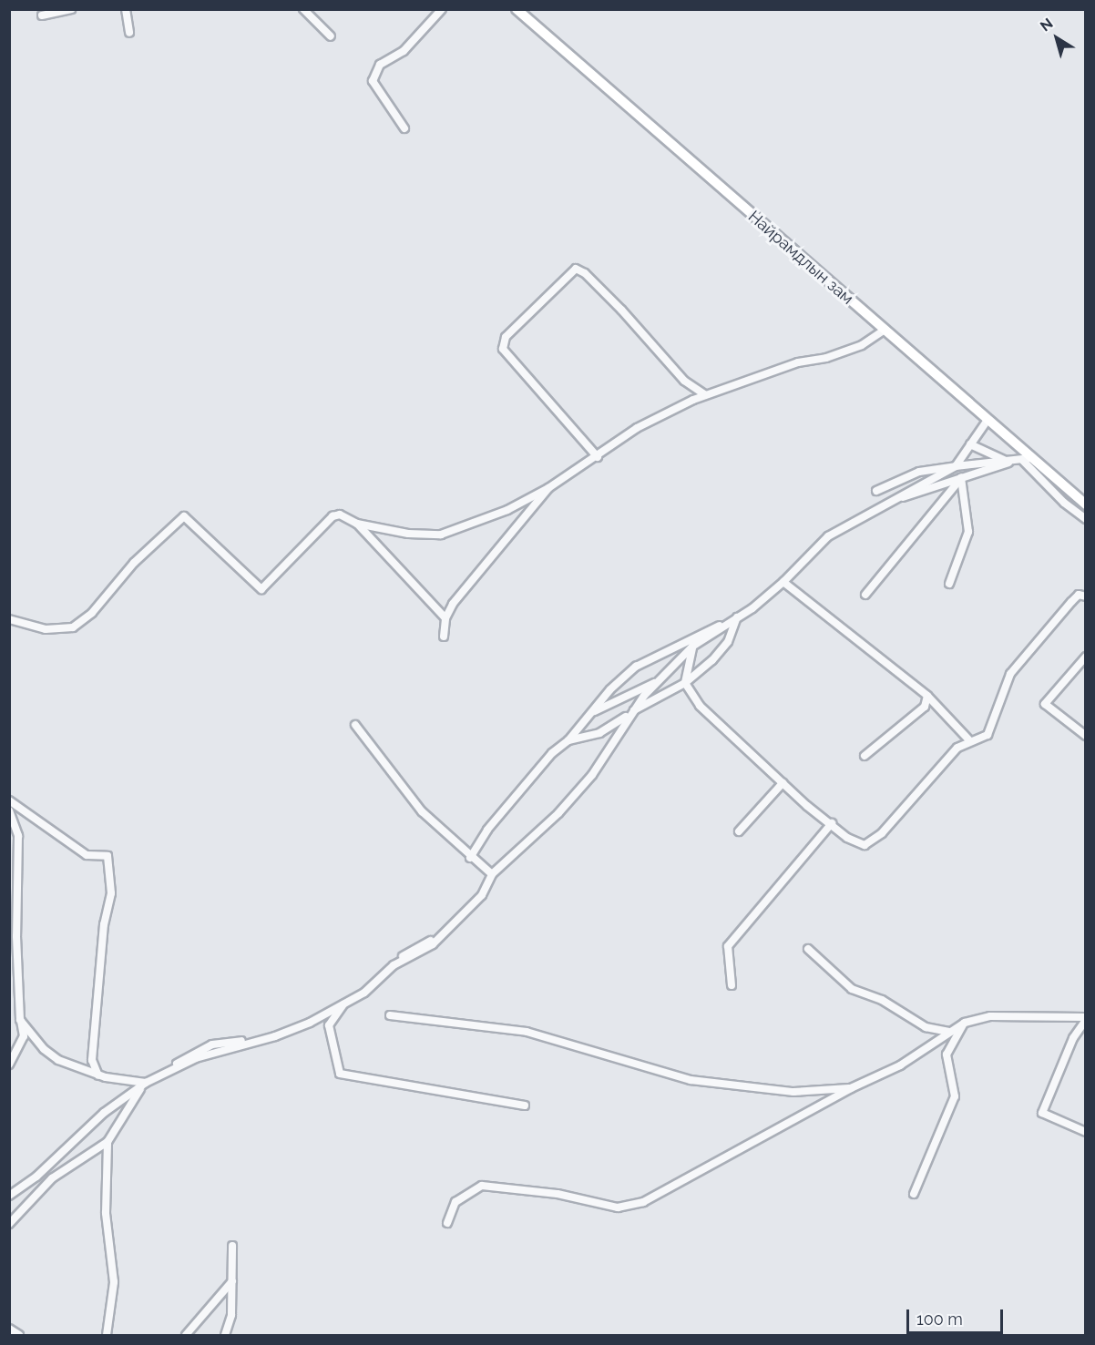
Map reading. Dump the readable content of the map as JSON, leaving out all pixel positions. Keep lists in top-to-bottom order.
{
  "streets": {
    "main road": ["Найрамдлын зам"]
  },
  "scale_bar": "100 m",
  "north": "top left"
}
